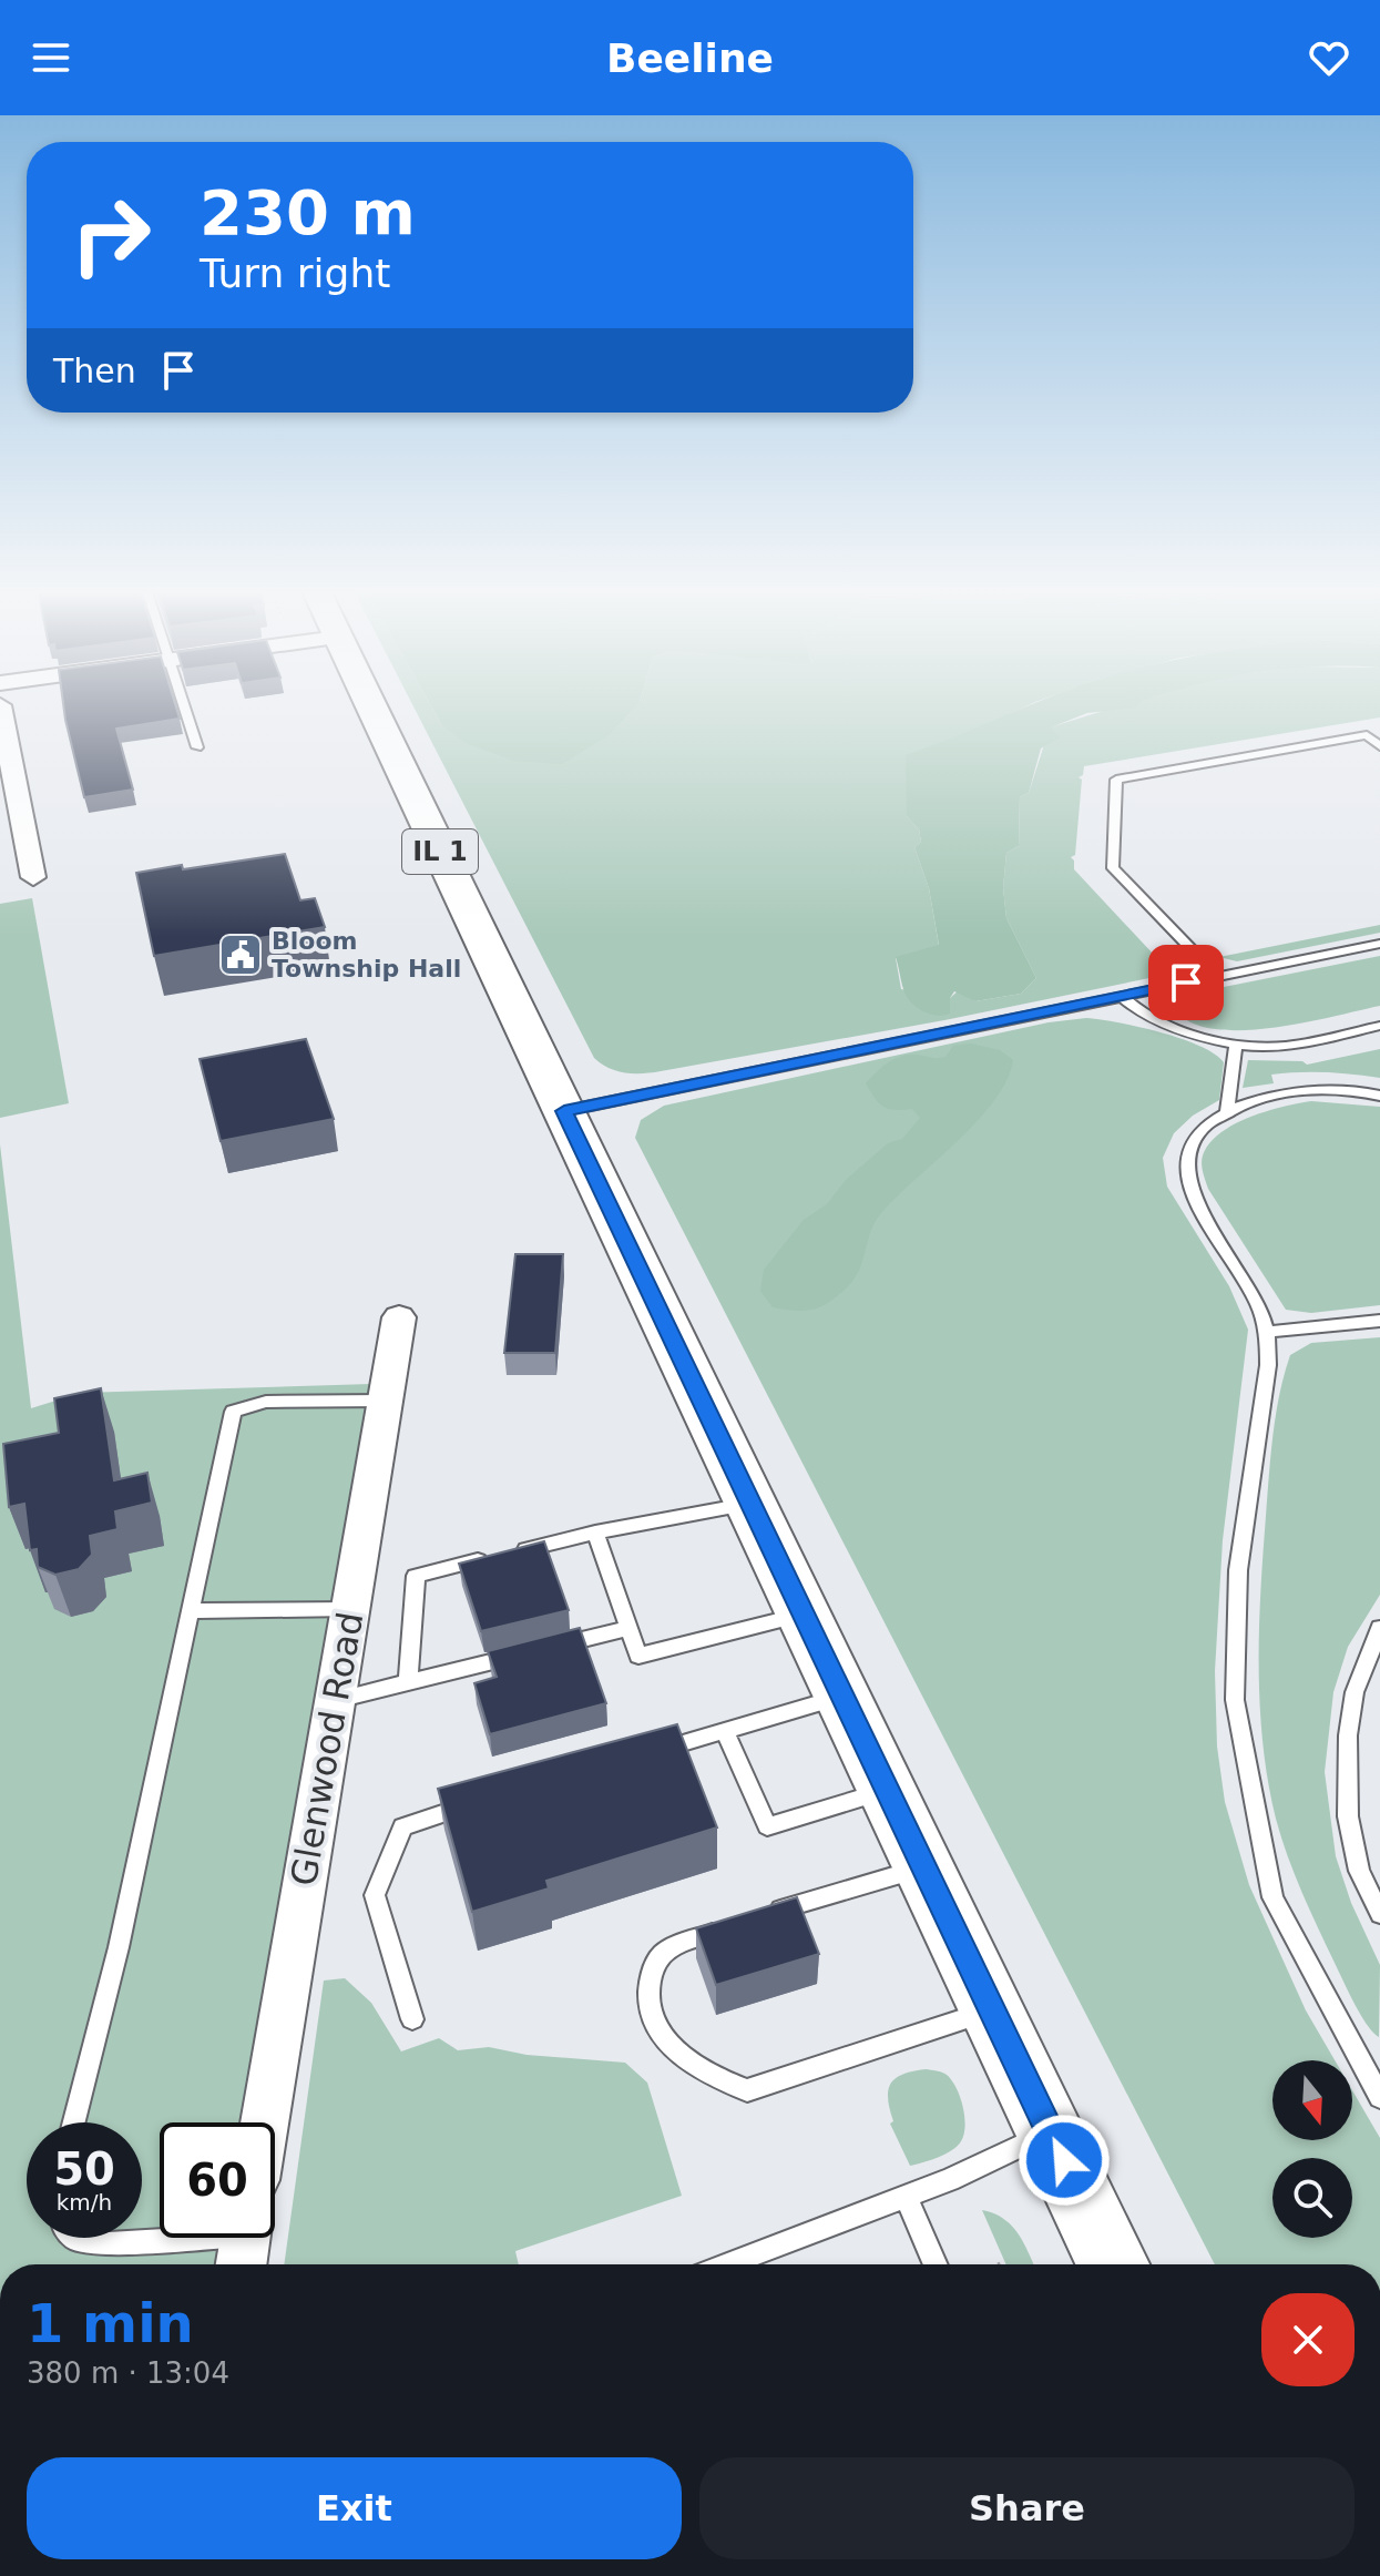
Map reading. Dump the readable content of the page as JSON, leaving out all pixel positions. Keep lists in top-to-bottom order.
{
  "streets": {
    "main road": ["IL 1"],
    "street": ["Glenwood Road"]
  },
  "places": {
    "public building": ["Bloom Township Hall"]
  },
  "north": "bottom",
  "page": {
    "header": "Beeline",
    "turn": ["230 m", "Turn right"],
    "then": "Then",
    "speed": "50 km/h",
    "limit": "60",
    "heading": ["1 min", "380 m · 13:04"],
    "buttons": ["Exit", "Share"]
  }
}
